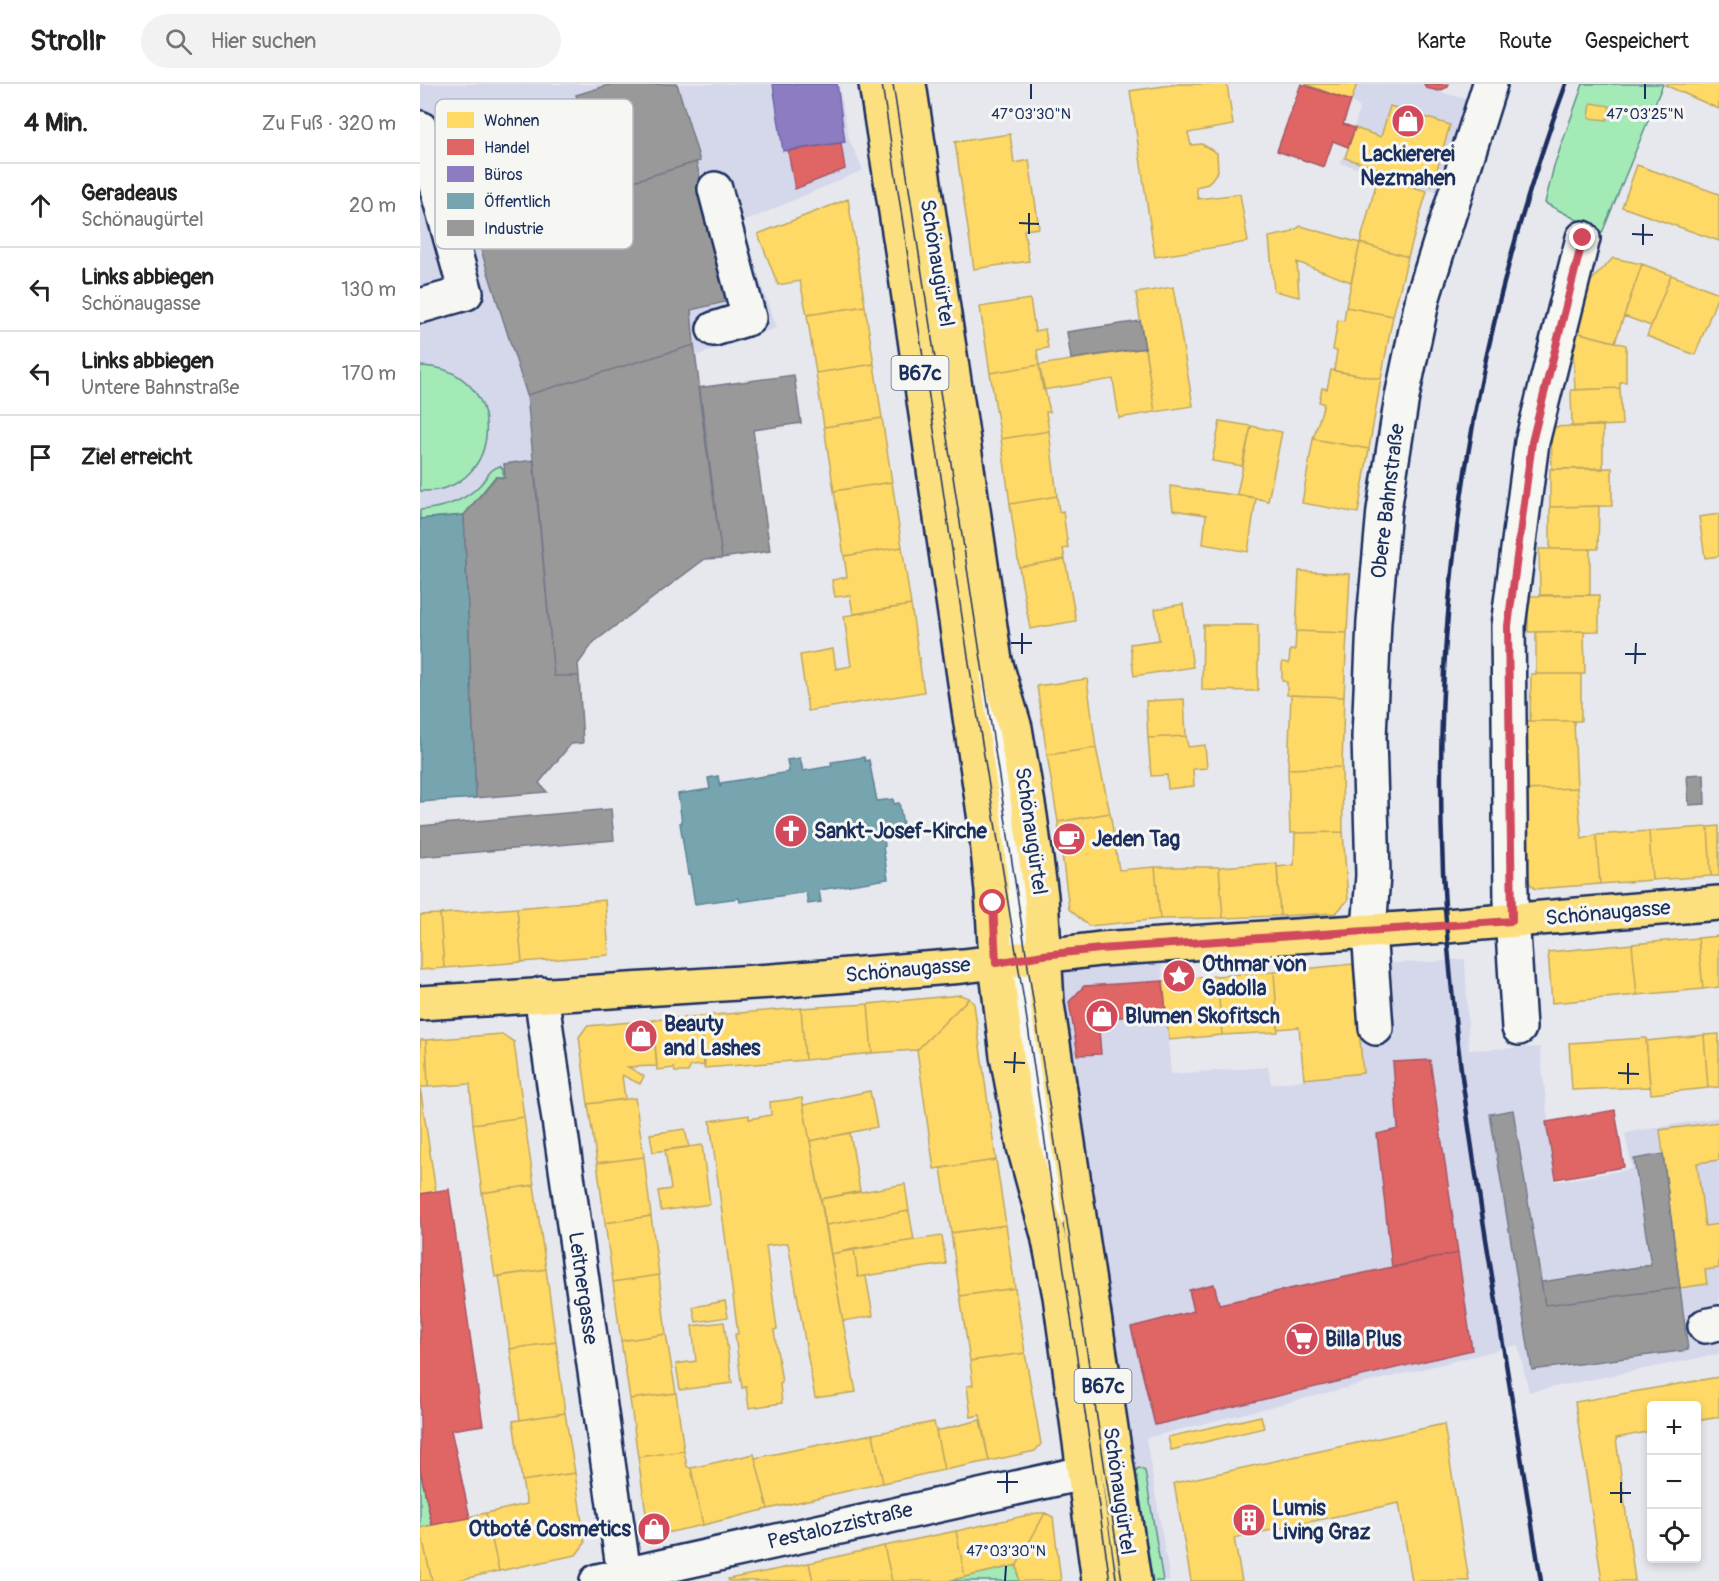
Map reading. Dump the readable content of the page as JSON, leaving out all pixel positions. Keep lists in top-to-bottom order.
{
  "streets": {
    "main road": ["Schönaugürtel", "B67c", "Schönaugasse"],
    "street": ["Obere Bahnstraße", "Leitnergasse", "Pestalozzistraße"]
  },
  "crossings": [
    ["Schönaugürtel", "Schönaugasse"],
    ["Schönaugürtel", "Pestalozzistraße"],
    ["Obere Bahnstraße", "Schönaugasse"],
    ["Schönaugasse", "Leitnergasse"],
    ["Leitnergasse", "Pestalozzistraße"]
  ],
  "places": {
    "shop": [
      "Lackiererei Nezmahen",
      "Blumen Skofitsch",
      "Beauty and Lashes",
      "Otboté Cosmetics"
    ],
    "church": ["Sankt-Josef-Kirche"],
    "cafe": ["Jeden Tag"],
    "place": ["Othmar von Gadolla"],
    "supermarket": ["Billa Plus"],
    "building": ["Lumis Living Graz"]
  },
  "legend": [
    "Wohnen",
    "Handel",
    "Büros",
    "Öffentlich",
    "Industrie"
  ],
  "page": {
    "header": "Strollr",
    "search": "Hier suchen",
    "nav": ["Karte", "Route", "Gespeichert"],
    "heading": ["4 Min.", "Zu Fuß · 320 m"],
    "list": [
      ["Geradeaus", "Schönaugürtel", "20 m"],
      ["Links abbiegen", "Schönaugasse", "130 m"],
      ["Links abbiegen", "Untere Bahnstraße", "170 m"],
      "Ziel erreicht"
    ],
    "map_buttons": ["+", "−"]
  },
  "coordinates": ["47°03'30\"N", "47°03'25\"N"]
}
